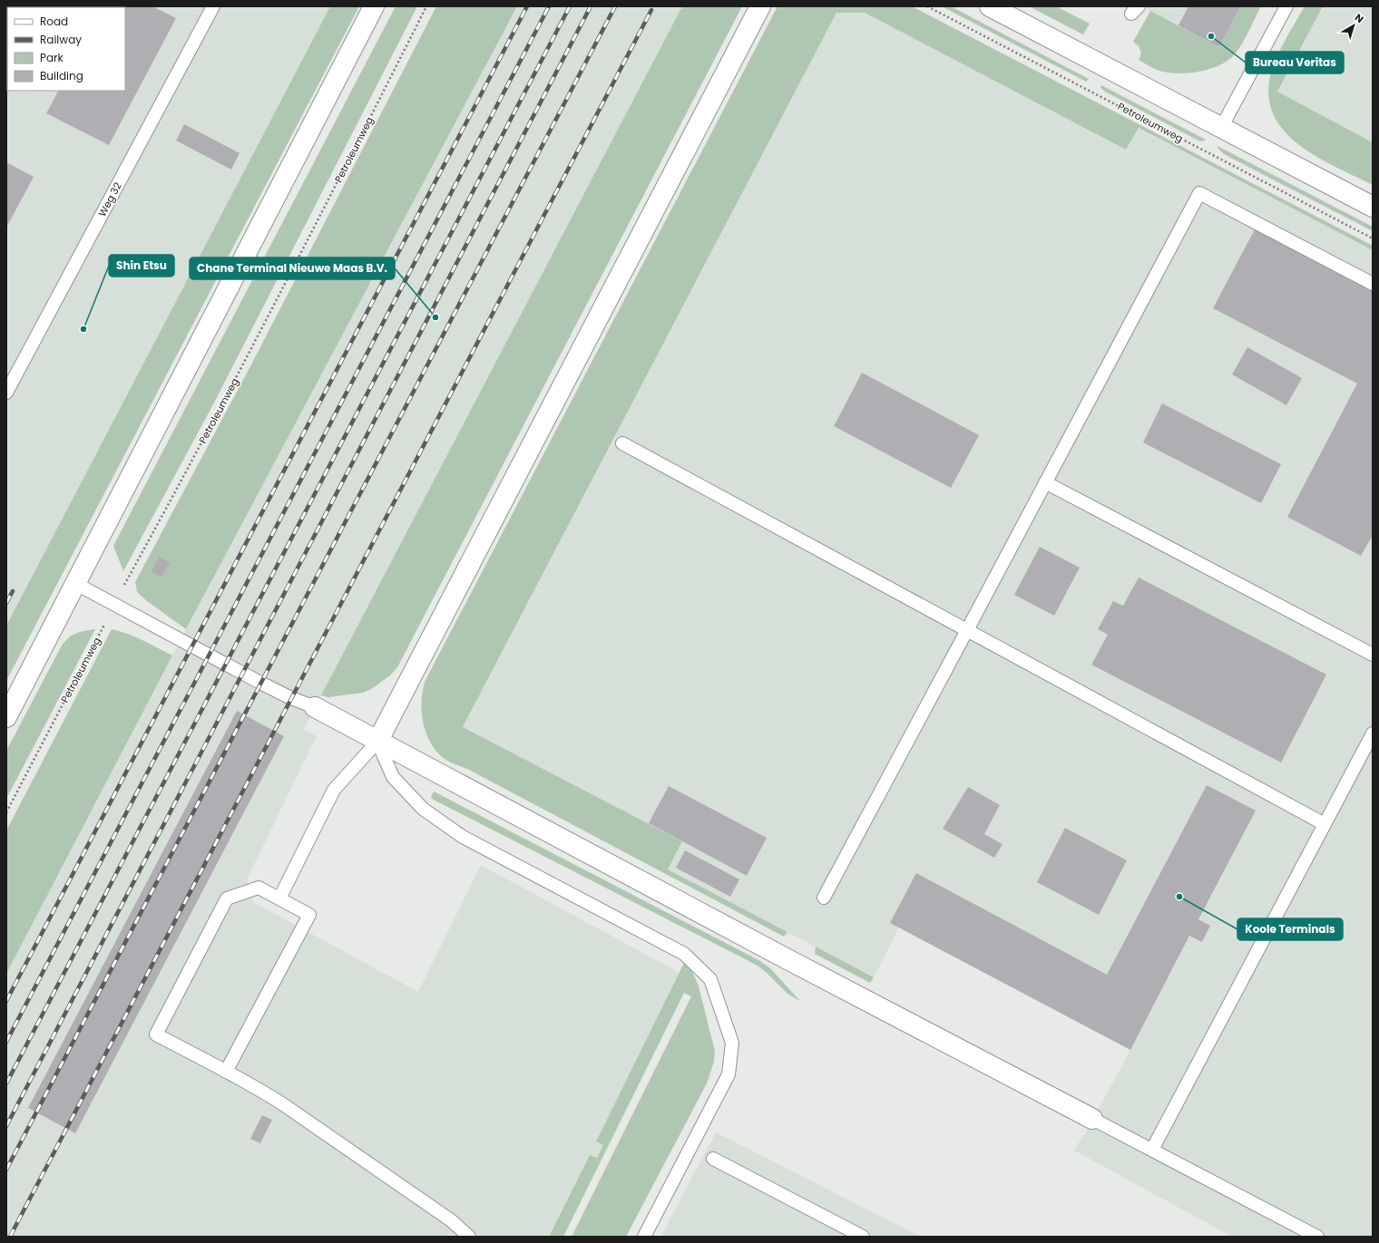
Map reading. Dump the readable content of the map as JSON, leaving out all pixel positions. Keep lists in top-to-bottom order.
{
  "streets": {
    "lane": ["Weg 32"],
    "path": ["Petroleumweg"]
  },
  "places": [
    "Bureau Veritas",
    "Chane Terminal Nieuwe Maas B.V.",
    "Shin Etsu",
    "Koole Terminals"
  ],
  "legend": [
    "Road",
    "Railway",
    "Park",
    "Building"
  ],
  "north": "top right"
}
